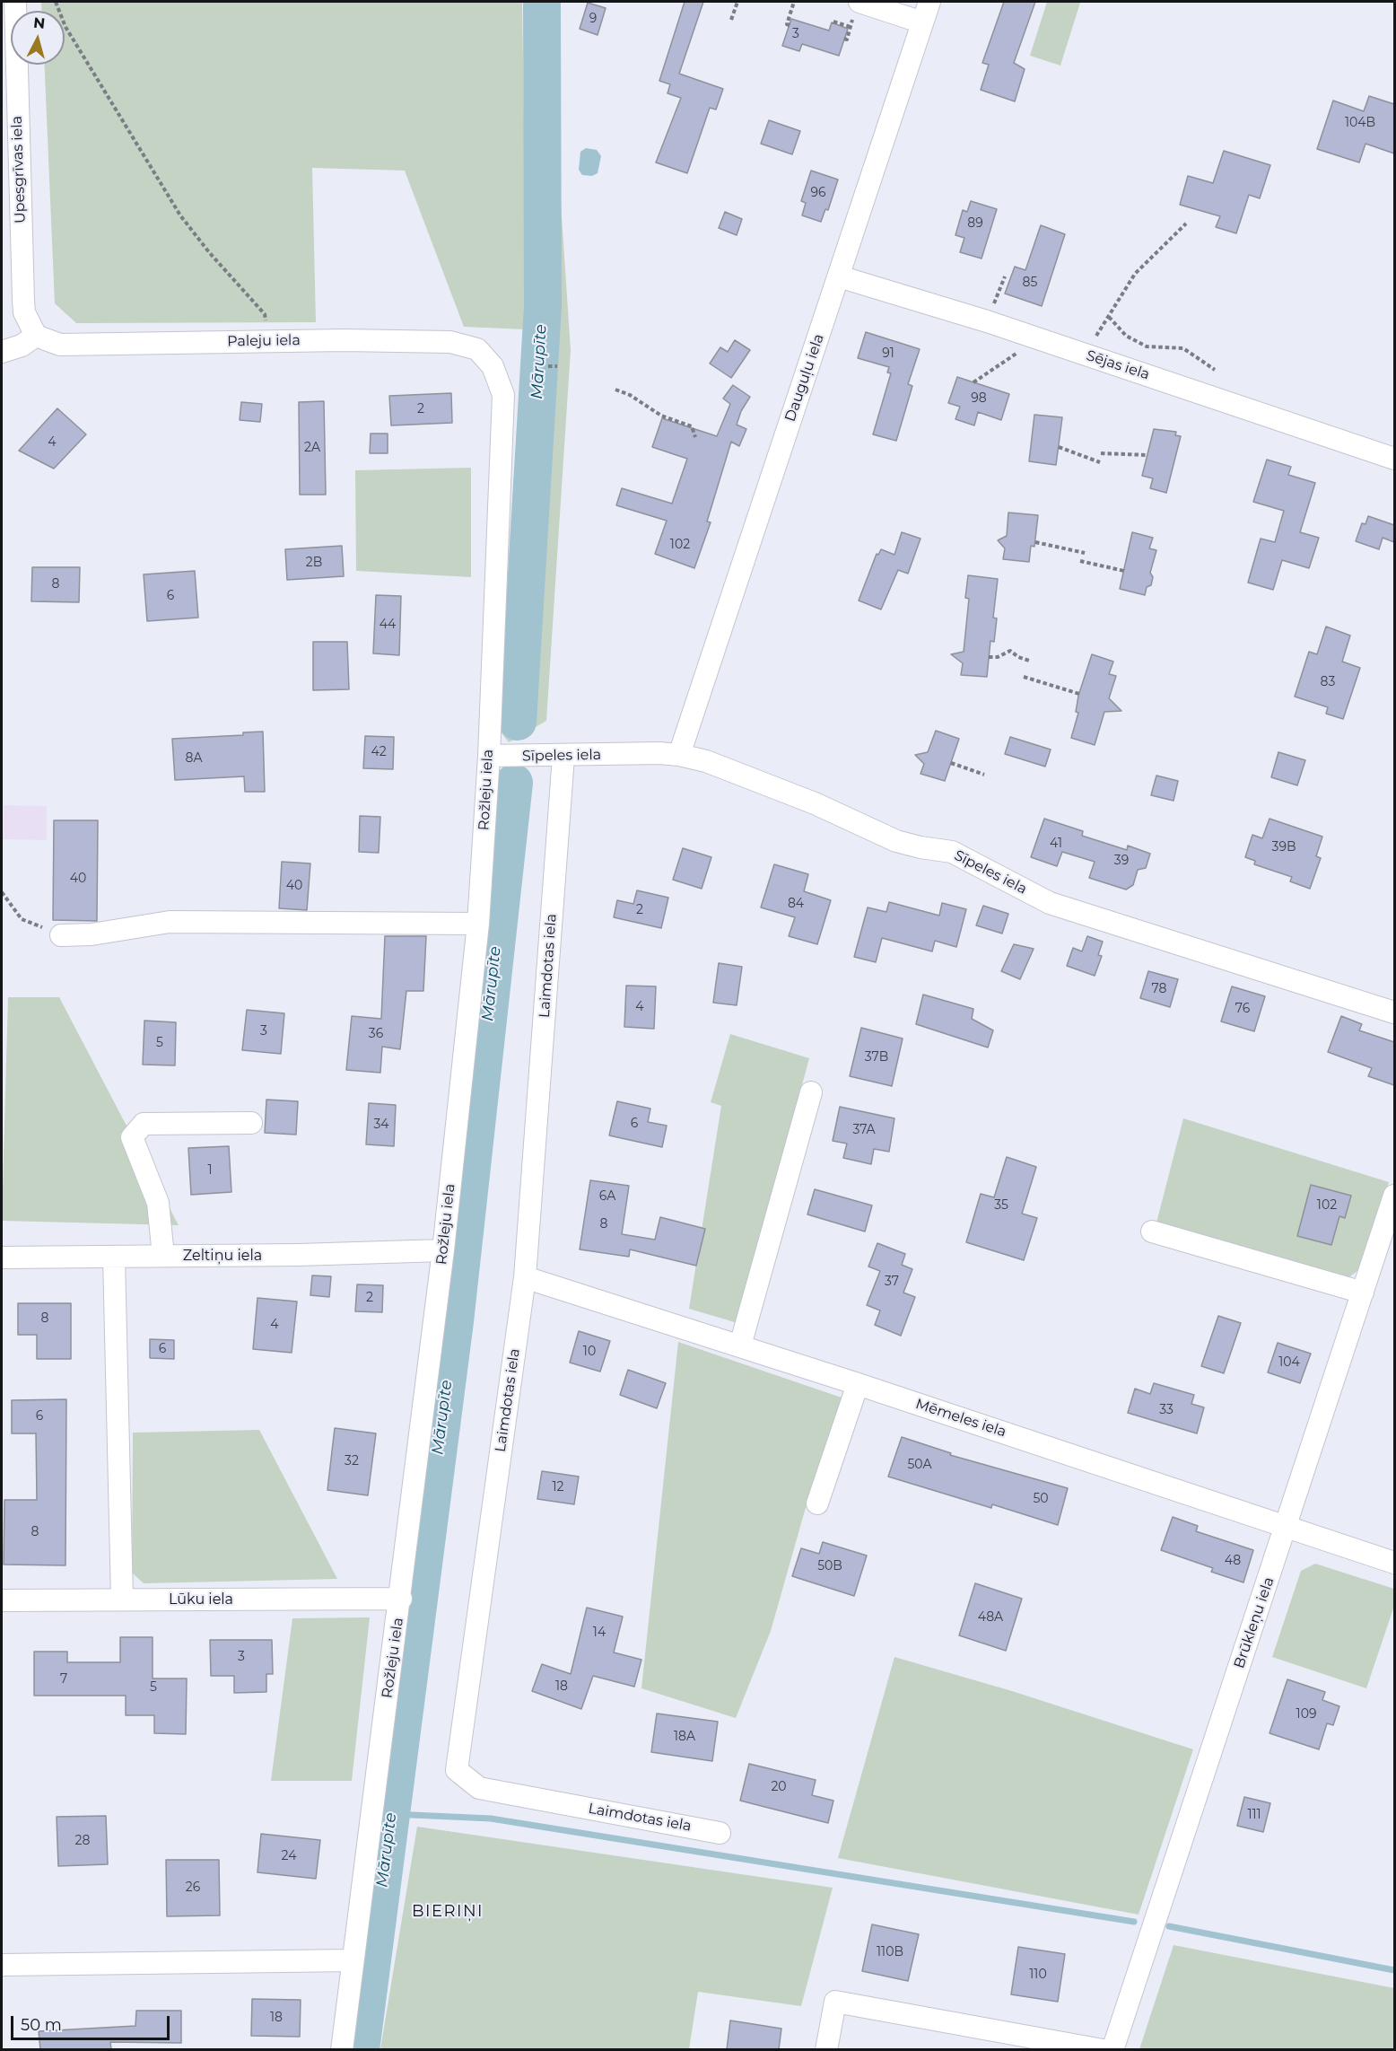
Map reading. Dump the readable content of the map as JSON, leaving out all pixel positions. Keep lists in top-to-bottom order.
{
  "streets": {
    "street": [
      "Upesgrīvas iela",
      "Paleju iela",
      "Sējas iela",
      "Dauguļu iela",
      "Sīpeles iela",
      "Rožleju iela",
      "Laimdotas iela",
      "Zeltiņu iela",
      "Mēmeles iela",
      "Lūku iela",
      "Brūkleņu iela"
    ]
  },
  "crossings": [
    ["Upesgrīvas iela", "Paleju iela"],
    ["Paleju iela", "Rožleju iela"],
    ["Sējas iela", "Dauguļu iela"],
    ["Dauguļu iela", "Sīpeles iela"],
    ["Sīpeles iela", "Rožleju iela"],
    ["Sīpeles iela", "Laimdotas iela"],
    ["Rožleju iela", "Zeltiņu iela"],
    ["Rožleju iela", "Lūku iela"],
    ["Laimdotas iela", "Mēmeles iela"],
    ["Mēmeles iela", "Brūkleņu iela"]
  ],
  "districts": ["BIERIŅI"],
  "water": ["Mārupīte"],
  "house_numbers": [
    "9",
    "3",
    "104B",
    "96",
    "89",
    "85",
    "91",
    "98",
    "2",
    "4",
    "2A",
    "102",
    "2B",
    "8",
    "6",
    "44",
    "83",
    "42",
    "8A",
    "41",
    "39B",
    "39",
    "40",
    "40",
    "84",
    "2",
    "78",
    "4",
    "76",
    "3",
    "36",
    "5",
    "37B",
    "6",
    "34",
    "37A",
    "1",
    "6A",
    "35",
    "102",
    "8",
    "37",
    "2",
    "8",
    "4",
    "6",
    "10",
    "104",
    "33",
    "6",
    "32",
    "50A",
    "12",
    "50",
    "8",
    "48",
    "50B",
    "48A",
    "14",
    "3",
    "7",
    "18",
    "5",
    "109",
    "18A",
    "20",
    "111",
    "28",
    "24",
    "26",
    "110B",
    "110",
    "18"
  ],
  "scale_bar": "50 m",
  "north": "top"
}
